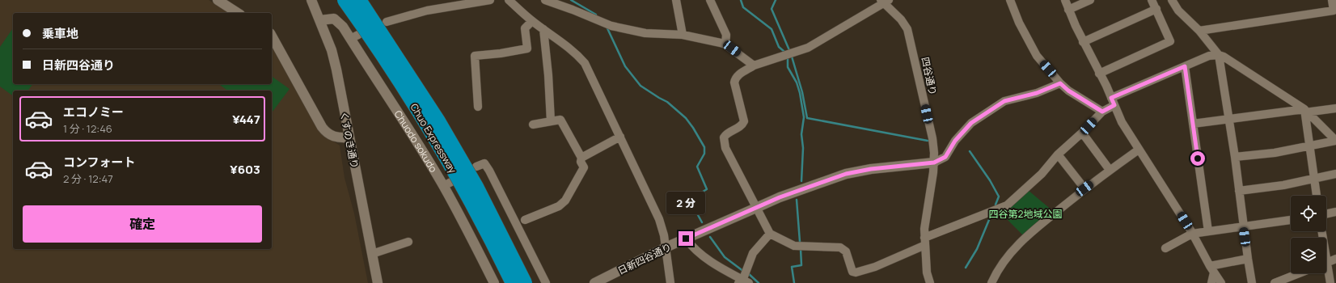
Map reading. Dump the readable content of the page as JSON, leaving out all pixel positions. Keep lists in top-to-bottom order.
{
  "streets": {
    "highway": ["Chuo Expressway"],
    "street": [
      "四谷通り",
      "くすのき通り",
      "Chuodo sokudo",
      "日新四谷通り"
    ]
  },
  "crossings": [
    ["四谷通り", "日新四谷通り"],
    ["くすのき通り", "Chuodo sokudo"]
  ],
  "parks": ["四谷第2地域公園"],
  "page": {
    "banner": ["乗車地", "日新四谷通り"],
    "list": [
      {
        "name": "エコノミー",
        "note": "1 分 · 12:46",
        "value": "¥447"
      },
      {
        "name": "コンフォート",
        "note": "2 分 · 12:47",
        "value": "¥603"
      }
    ],
    "bubble": "2 分",
    "buttons": "確定"
  }
}
